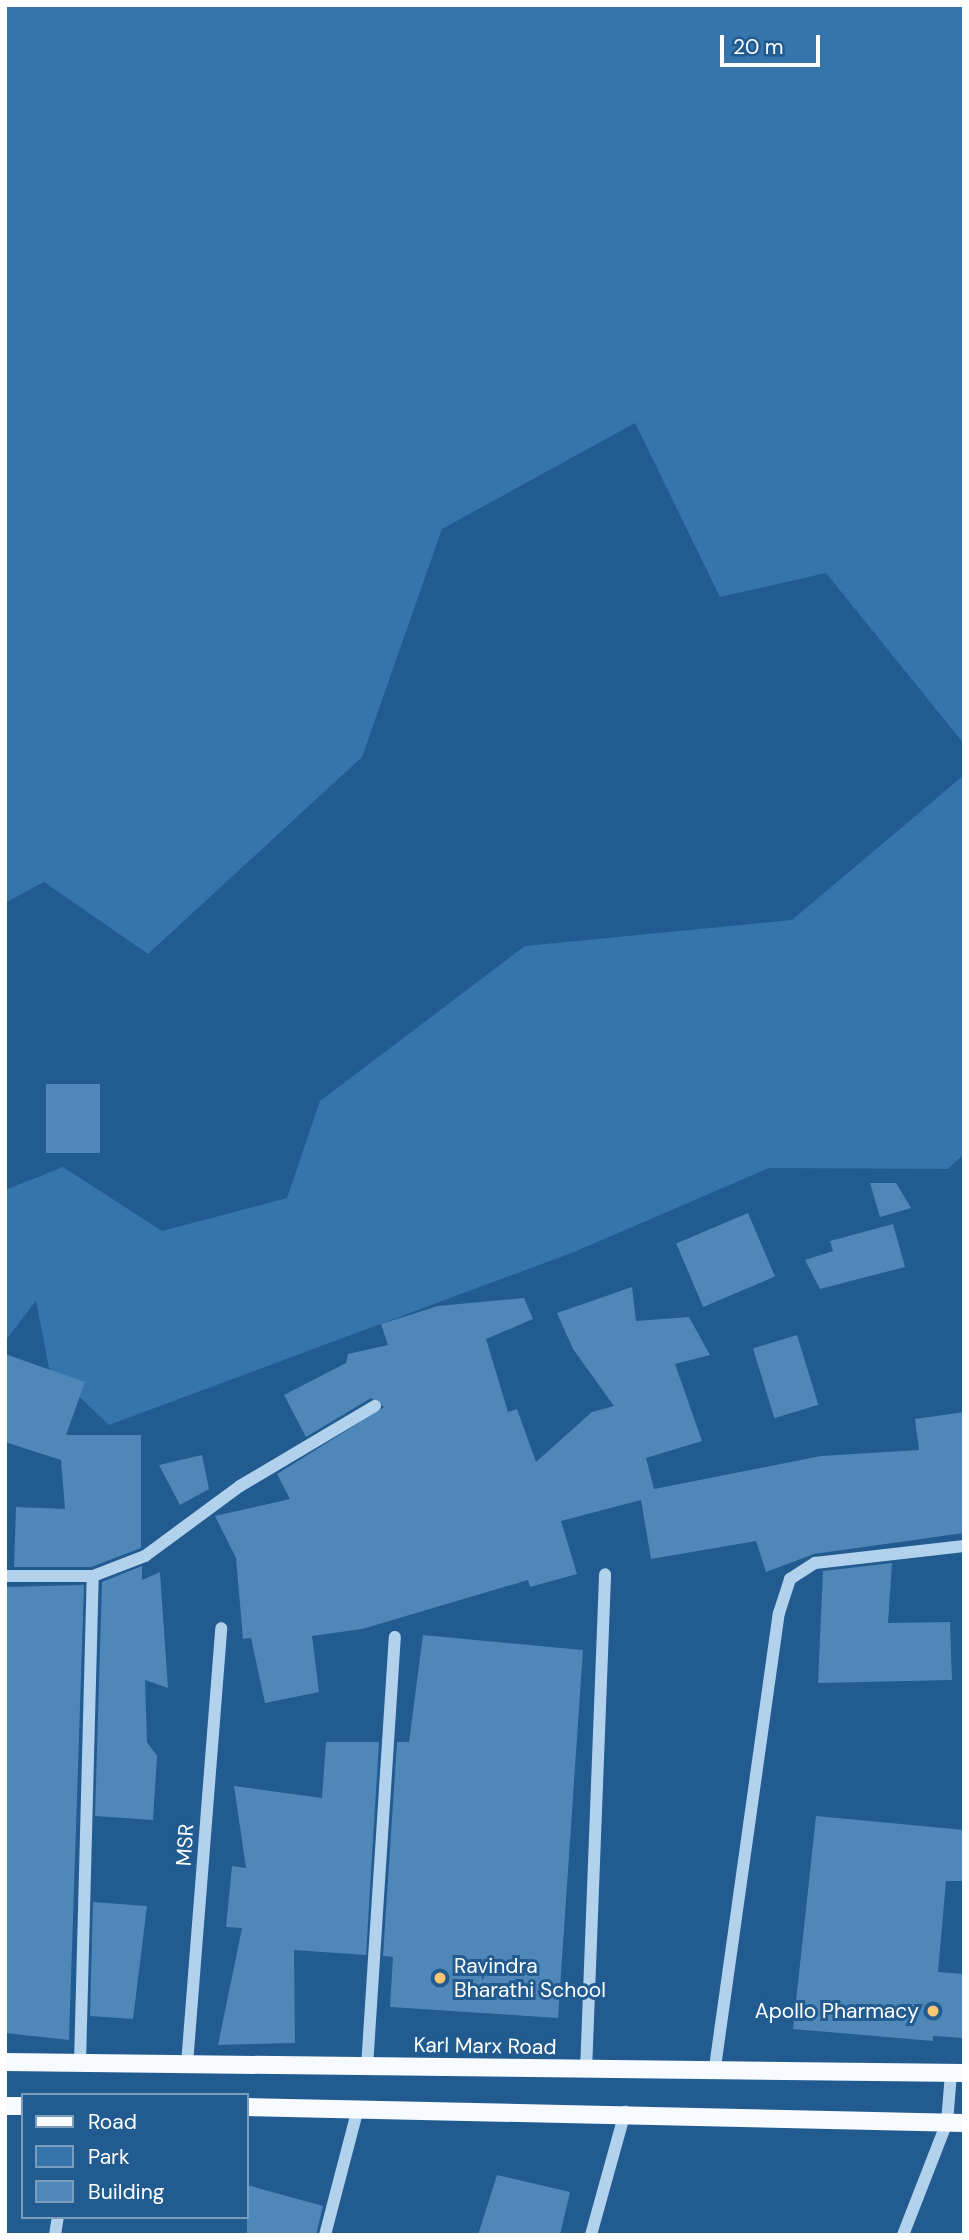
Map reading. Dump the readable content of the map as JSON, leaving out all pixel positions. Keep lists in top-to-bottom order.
{
  "streets": {
    "main road": ["Karl Marx Road"],
    "street": ["MSR"]
  },
  "crossings": [
    ["MSR", "Karl Marx Road"]
  ],
  "places": ["Ravindra Bharathi School", "Apollo Pharmacy"],
  "legend": ["Road", "Park", "Building"],
  "scale_bar": "20 m"
}
